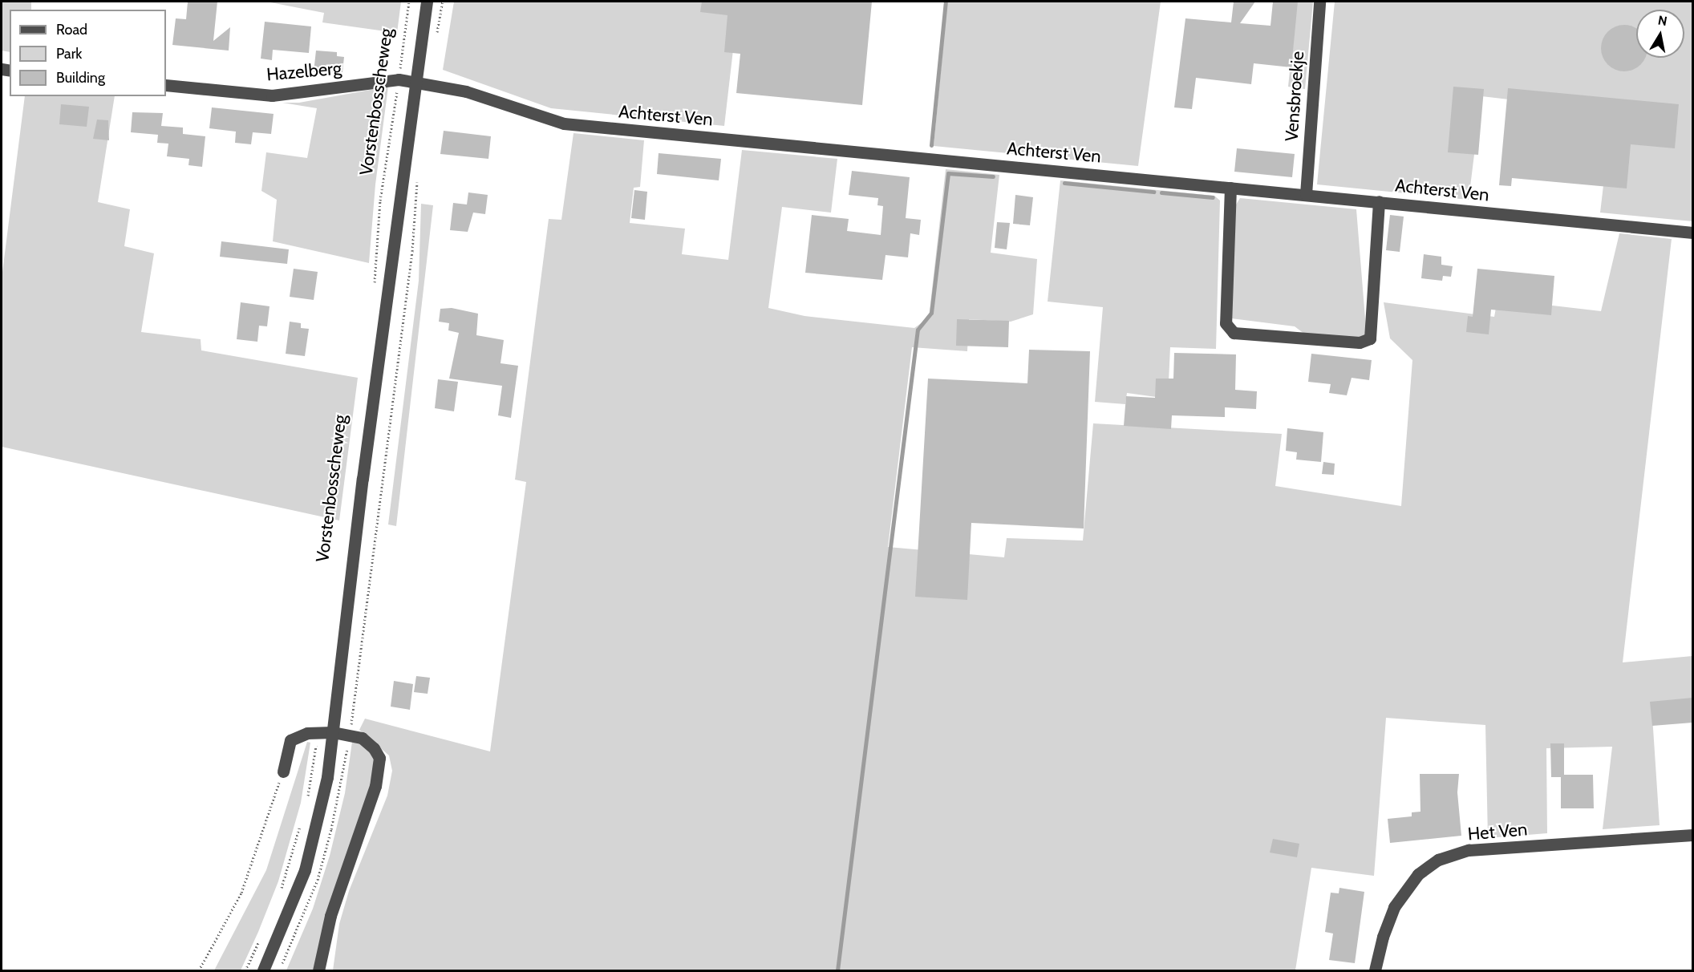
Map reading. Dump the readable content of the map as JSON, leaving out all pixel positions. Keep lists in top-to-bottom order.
{
  "streets": {
    "street": [
      "Hazelberg",
      "Vensbroekje",
      "Vorstenbosscheweg",
      "Achterst Ven",
      "Het Ven"
    ]
  },
  "crossings": [
    ["Hazelberg", "Vorstenbosscheweg"],
    ["Hazelberg", "Achterst Ven"],
    ["Vensbroekje", "Achterst Ven"],
    ["Vorstenbosscheweg", "Achterst Ven"]
  ],
  "legend": ["Road", "Park", "Building"],
  "north": "top"
}
